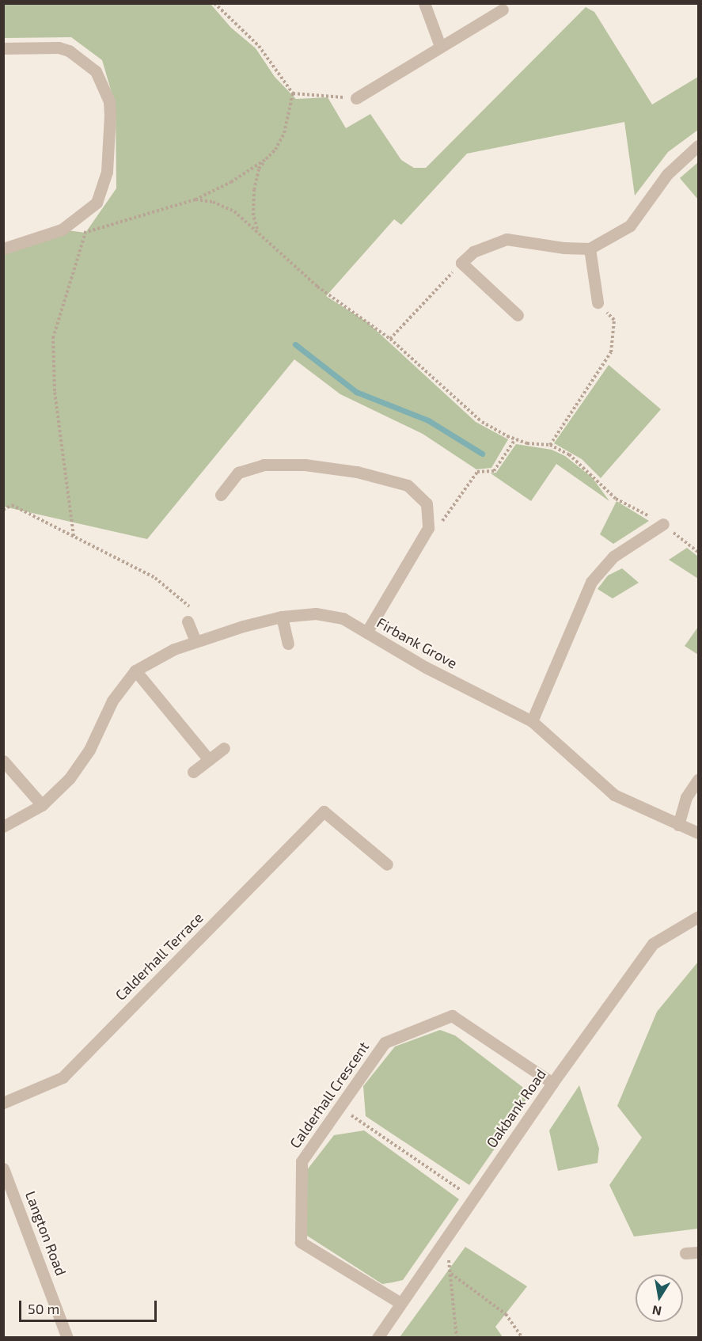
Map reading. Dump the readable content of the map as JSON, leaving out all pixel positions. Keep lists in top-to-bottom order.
{
  "streets": {
    "street": [
      "Firbank Grove",
      "Calderhall Terrace",
      "Calderhall Crescent",
      "Oakbank Road",
      "Langton Road"
    ]
  },
  "crossings": [
    ["Calderhall Crescent", "Oakbank Road"]
  ],
  "scale_bar": "50 m",
  "north": "bottom"
}
